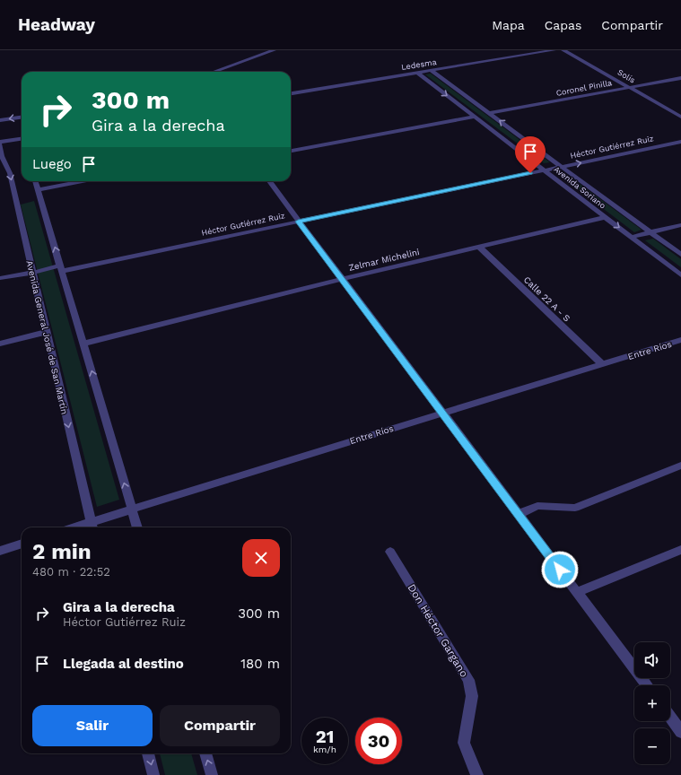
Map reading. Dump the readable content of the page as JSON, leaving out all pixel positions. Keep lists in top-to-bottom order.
{
  "streets": {
    "street": [
      "Ledesma",
      "Solís",
      "Coronel Pinilla",
      "Héctor Gutiérrez Ruiz",
      "Avenida Soriano",
      "Zelmar Michelini",
      "Calle 22 A - S",
      "Avenida General José de San Martín",
      "Entre Ríos",
      "Don Héctor Gargano"
    ]
  },
  "crossings": [
    ["Ledesma", "Avenida Soriano"],
    ["Solís", "Coronel Pinilla"],
    ["Coronel Pinilla", "Avenida Soriano"],
    ["Héctor Gutiérrez Ruiz", "Avenida Soriano"],
    ["Héctor Gutiérrez Ruiz", "Avenida General José de San Martín"],
    ["Avenida Soriano", "Zelmar Michelini"],
    ["Zelmar Michelini", "Calle 22 A - S"],
    ["Calle 22 A - S", "Entre Ríos"],
    ["Avenida General José de San Martín", "Entre Ríos"]
  ],
  "page": {
    "header": "Headway",
    "nav": ["Mapa", "Capas", "Compartir"],
    "turn": ["300 m", "Gira a la derecha"],
    "then": "Luego",
    "heading": ["2 min", "480 m · 22:52"],
    "list": [
      {
        "name": "Gira a la derecha",
        "note": "Héctor Gutiérrez Ruiz",
        "value": "300 m"
      },
      {
        "name": "Llegada al destino",
        "value": "180 m"
      }
    ],
    "map_buttons": ["+", "−"],
    "buttons": ["Salir", "Compartir"],
    "speed": "21 km/h",
    "limit": "30"
  }
}
